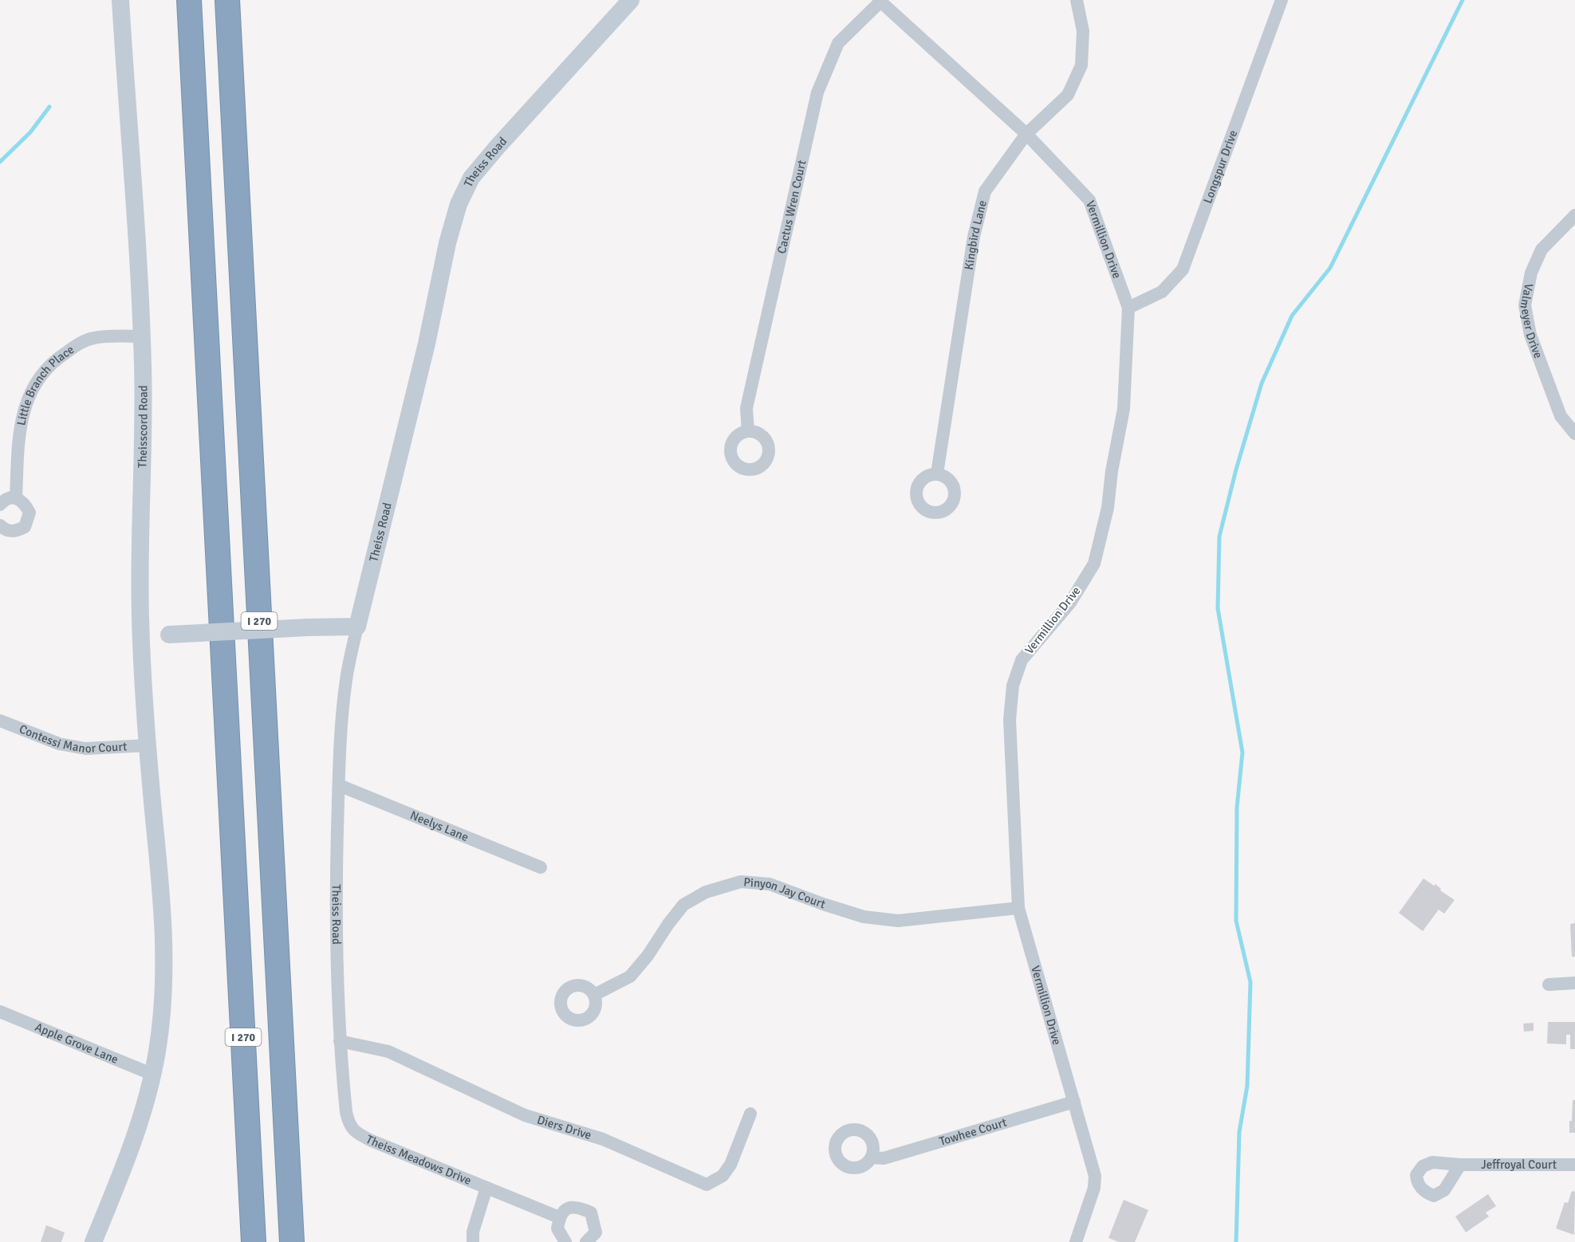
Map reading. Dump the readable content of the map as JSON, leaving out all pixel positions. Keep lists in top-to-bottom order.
{
  "streets": {
    "highway": ["I 270"],
    "street": [
      "Theiss Road",
      "Longspur Drive",
      "Cactus Wren Court",
      "Kingbird Lane",
      "Vermillion Drive",
      "Valmeyer Drive",
      "Little Branch Place",
      "Theisscord Road",
      "Contessi Manor Court",
      "Neelys Lane",
      "Pinyon Jay Court",
      "Apple Grove Lane",
      "Diers Drive",
      "Towhee Court",
      "Theiss Meadows Drive",
      "Jeffroyal Court"
    ]
  },
  "crossings": [
    ["Theiss Road", "Neelys Lane"],
    ["Theiss Road", "Diers Drive"],
    ["Theiss Road", "Theiss Meadows Drive"],
    ["Longspur Drive", "Vermillion Drive"],
    ["Cactus Wren Court", "Vermillion Drive"],
    ["Kingbird Lane", "Vermillion Drive"],
    ["Vermillion Drive", "Pinyon Jay Court"],
    ["Vermillion Drive", "Towhee Court"],
    ["Little Branch Place", "Theisscord Road"]
  ]
}
